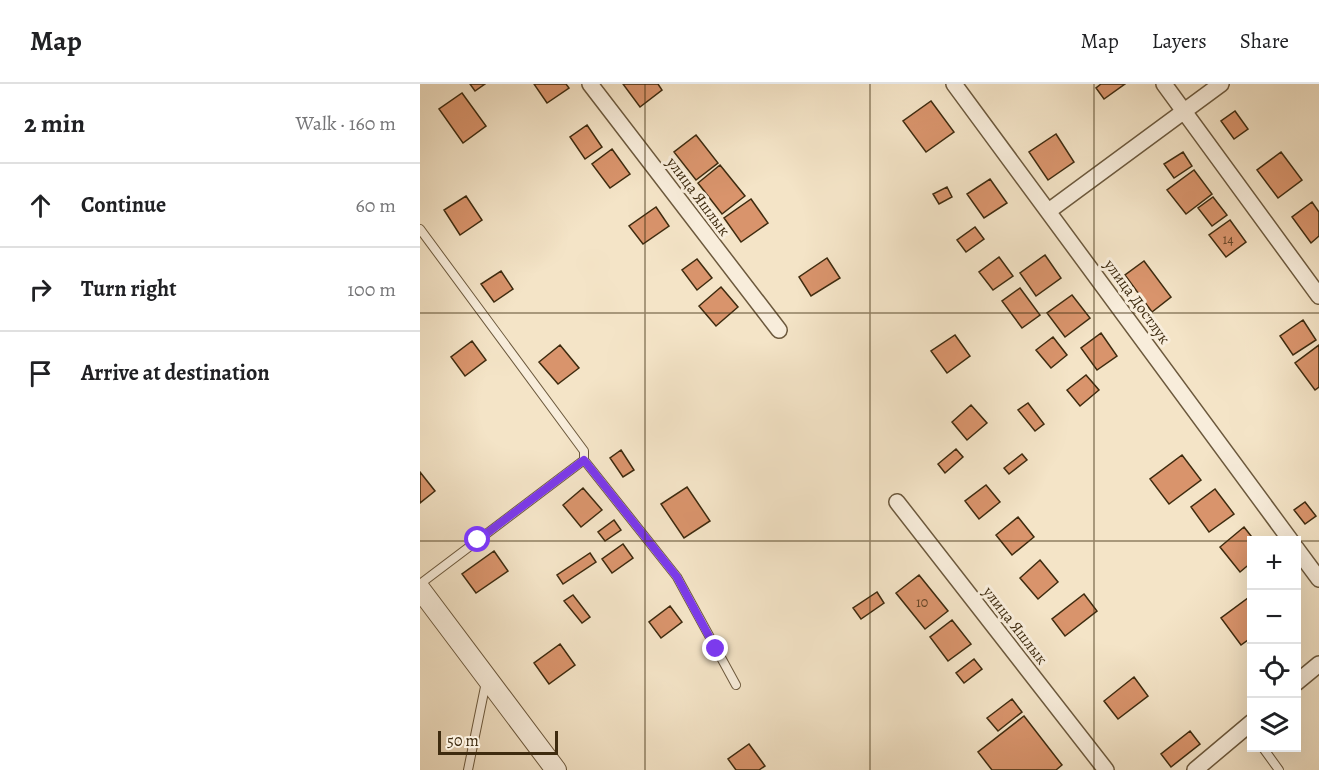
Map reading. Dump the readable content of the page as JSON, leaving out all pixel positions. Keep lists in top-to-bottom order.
{
  "streets": {
    "street": ["улица Яшлык", "улица Достлук"]
  },
  "house_numbers": ["14", "10"],
  "scale_bar": "50 m",
  "page": {
    "header": "Map",
    "nav": ["Map", "Layers", "Share"],
    "heading": ["2 min", "Walk · 160 m"],
    "list": [
      ["Continue", "60 m"],
      ["Turn right", "100 m"],
      "Arrive at destination"
    ],
    "map_buttons": ["+", "−"],
    "scale": "50 m"
  }
}
